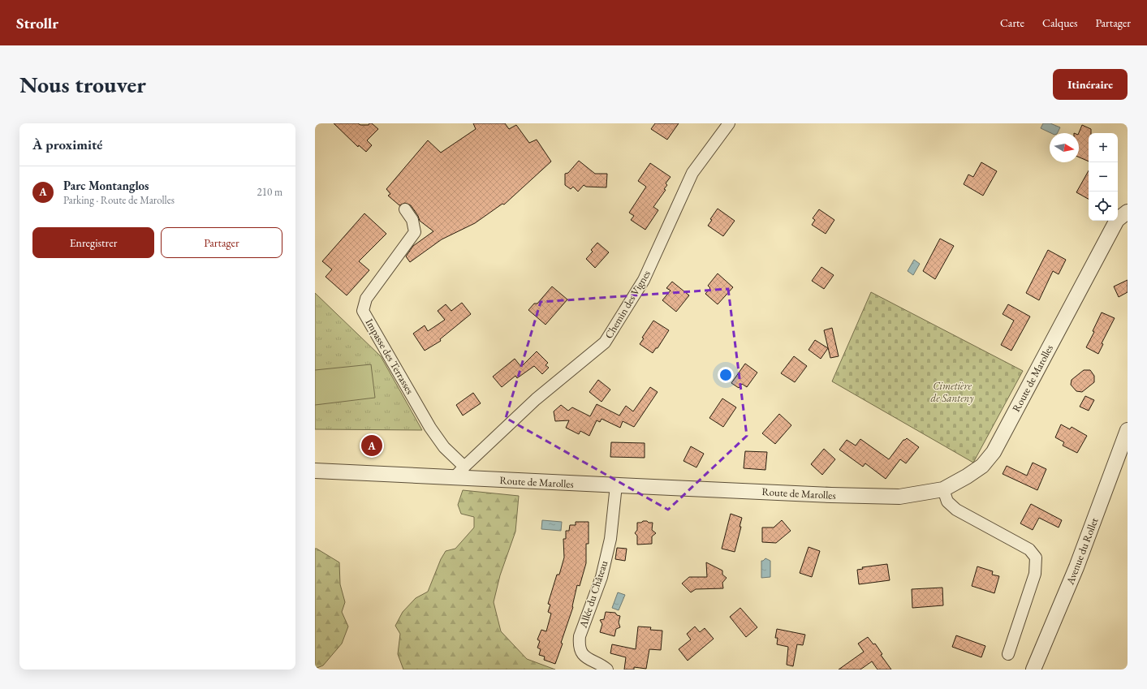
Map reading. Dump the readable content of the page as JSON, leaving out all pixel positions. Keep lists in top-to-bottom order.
{
  "streets": {
    "street": [
      "Chemin des Vignes",
      "Impasse des Terrasses",
      "Route de Marolles",
      "Avenue du Rollet",
      "Allée du Château"
    ]
  },
  "crossings": [
    ["Chemin des Vignes", "Impasse des Terrasses"],
    ["Chemin des Vignes", "Route de Marolles"],
    ["Route de Marolles", "Allée du Château"]
  ],
  "parks": ["Cimetière de Santeny"],
  "north": "right",
  "page": {
    "header": "Strollr",
    "nav": ["Carte", "Calques", "Partager"],
    "buttons": [
      "Itinéraire",
      ["Enregistrer", "Partager"]
    ],
    "title": "Nous trouver",
    "heading": "À proximité",
    "map_buttons": ["+", "−"],
    "list": [
      {
        "mark": "A",
        "name": "Parc Montanglos",
        "note": "Parking · Route de Marolles",
        "value": "210 m"
      }
    ],
    "pins": "A"
  }
}
